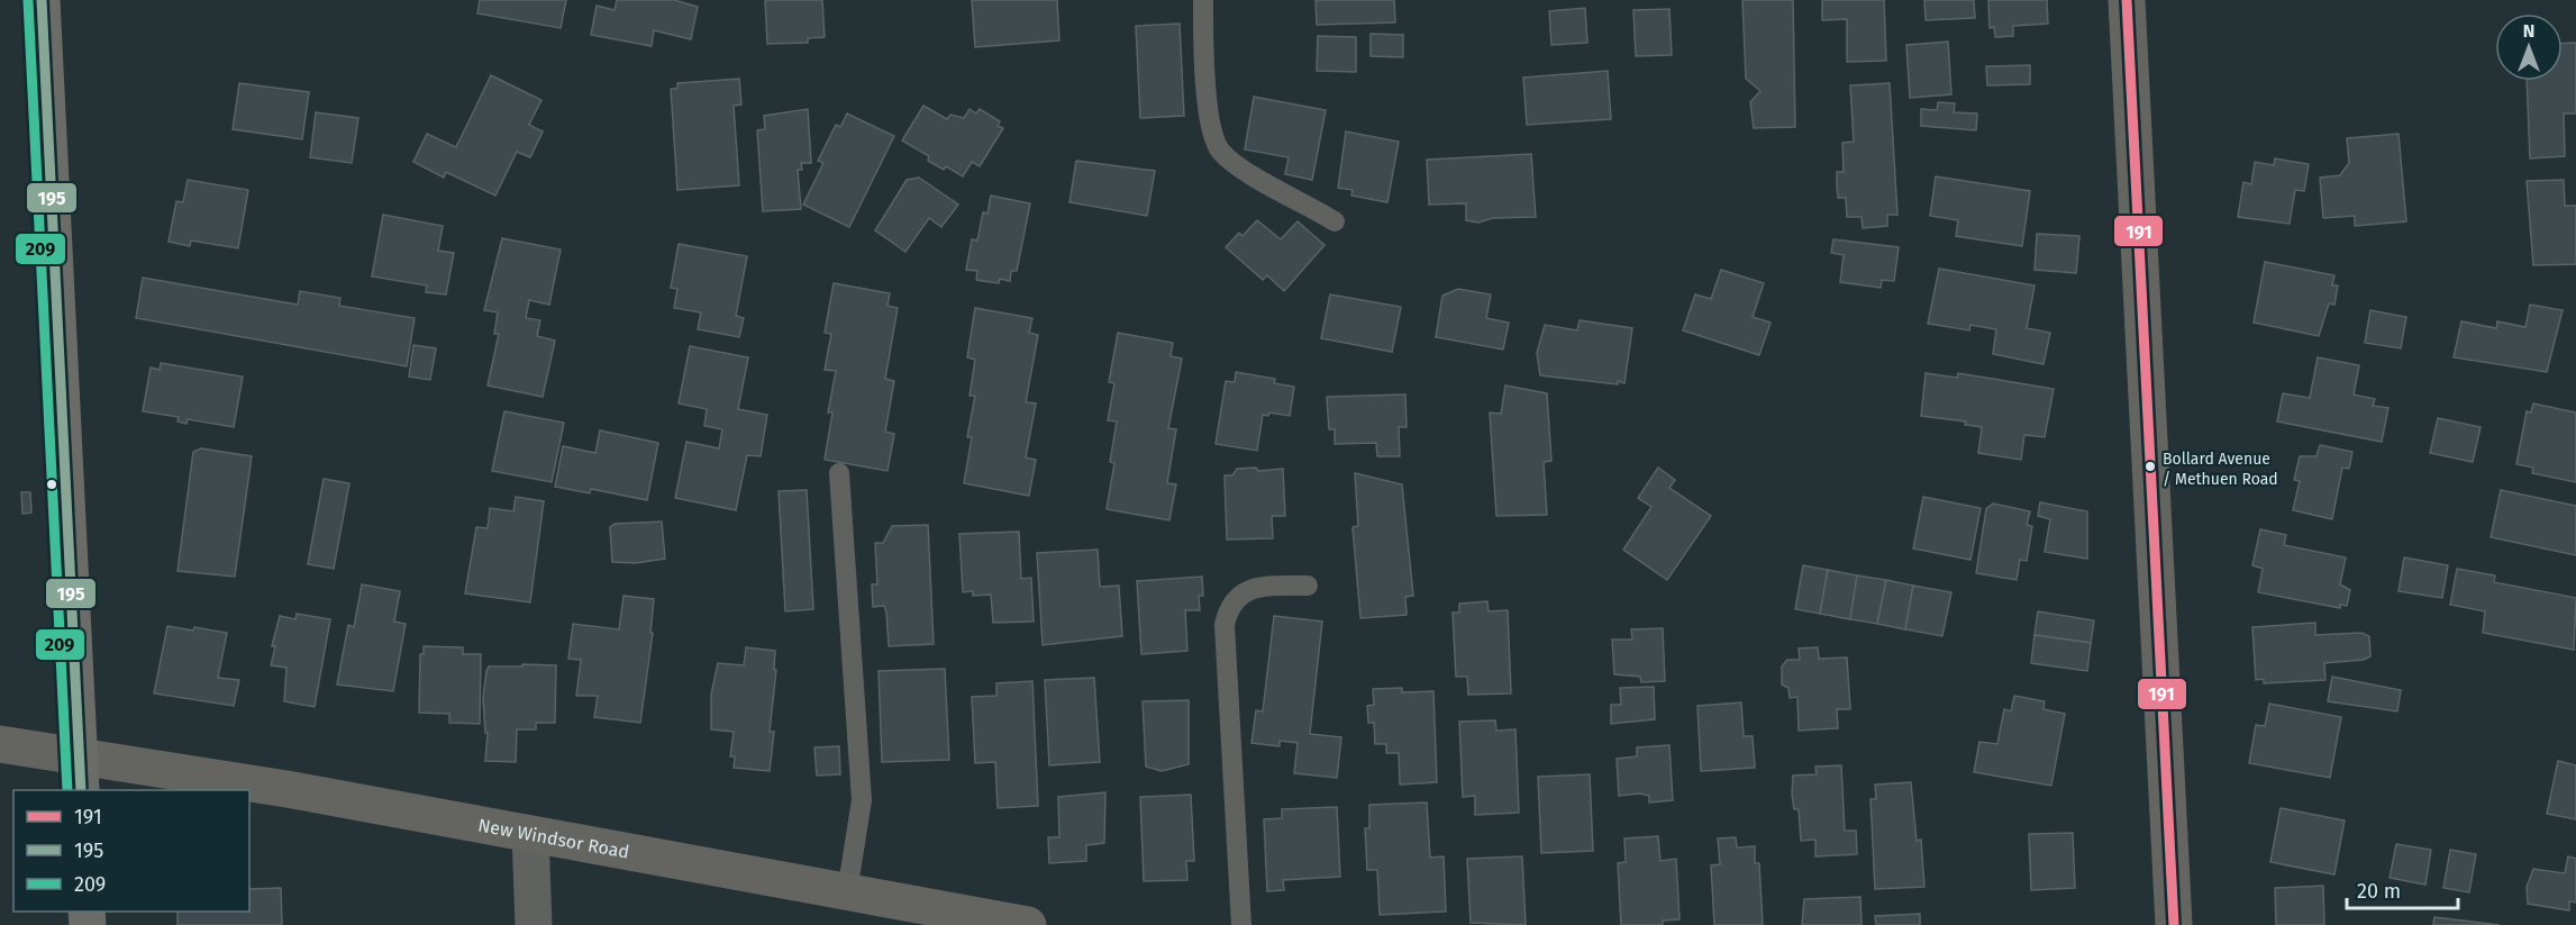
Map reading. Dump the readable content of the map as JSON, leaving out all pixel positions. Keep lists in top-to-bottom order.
{
  "streets": {
    "street": ["New Windsor Road"]
  },
  "places": ["Bollard Avenue / Methuen Road"],
  "lines": ["transit line 191", "transit line 195", "transit line 209"],
  "legend": ["191", "195", "209"],
  "scale_bar": "20 m",
  "north": "top"
}
